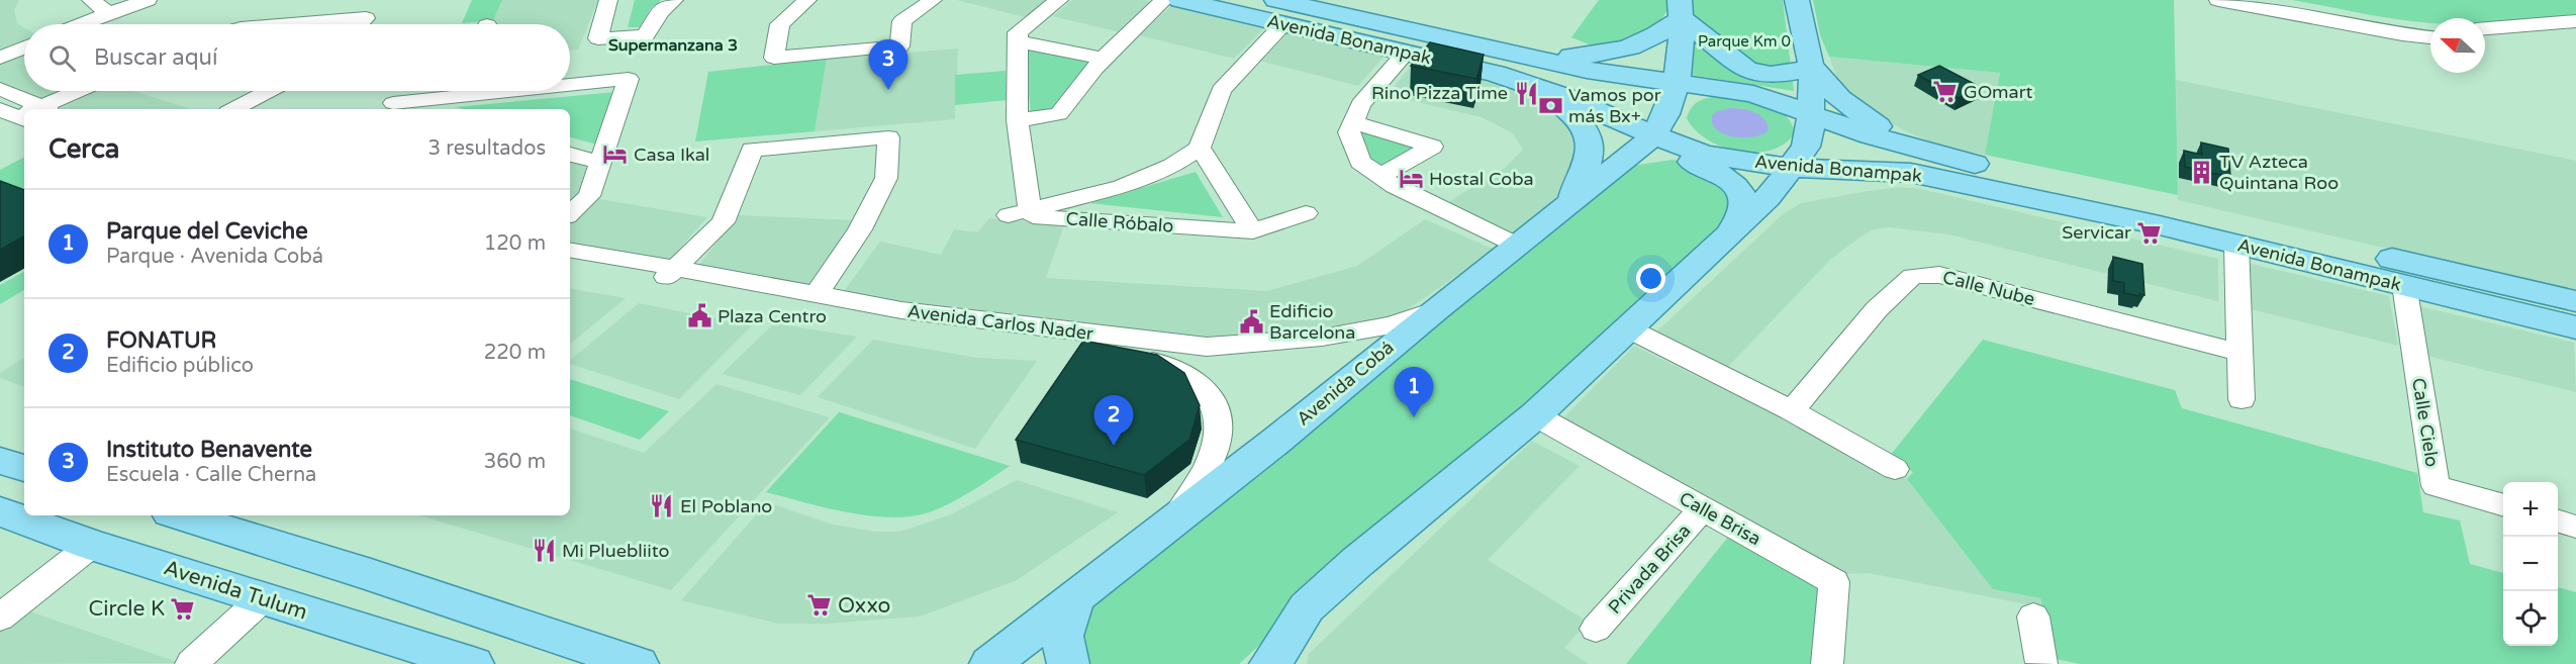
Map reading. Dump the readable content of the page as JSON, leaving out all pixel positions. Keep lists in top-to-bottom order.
{
  "streets": {
    "main road": ["Avenida Bonampak", "Avenida Cobá", "Avenida Tulum"],
    "street": [
      "Calle Róbalo",
      "Calle Nube",
      "Avenida Carlos Nader",
      "Calle Cielo",
      "Calle Brisa",
      "Privada Brisa"
    ]
  },
  "crossings": [
    ["Avenida Bonampak", "Avenida Cobá"],
    ["Avenida Bonampak", "Calle Cielo"],
    ["Avenida Carlos Nader", "Avenida Cobá"],
    ["Calle Brisa", "Privada Brisa"]
  ],
  "districts": ["Supermanzana 3"],
  "parks": ["Parque Km 0"],
  "places": {
    "supermarket": [
      "GOmart",
      "Servicar",
      "Oxxo",
      "Circle K"
    ],
    "restaurant": ["Rino Pizza Time", "El Poblano", "Mi Pluebliito"],
    "bank": ["Vamos por más Bx+"],
    "hotel": ["Casa Ikal", "Hostal Coba"],
    "building": ["TV Azteca Quintana Roo"],
    "public building": ["Plaza Centro", "Edificio Barcelona"]
  },
  "north": "left",
  "page": {
    "search": "Buscar aquí",
    "pins": ["3", "1", "2"],
    "heading": ["Cerca", "3 resultados"],
    "list": [
      {
        "mark": "1",
        "name": "Parque del Ceviche",
        "note": "Parque · Avenida Cobá",
        "value": "120 m"
      },
      {
        "mark": "2",
        "name": "FONATUR",
        "note": "Edificio público",
        "value": "220 m"
      },
      {
        "mark": "3",
        "name": "Instituto Benavente",
        "note": "Escuela · Calle Cherna",
        "value": "360 m"
      }
    ],
    "map_buttons": ["+", "−"]
  }
}
